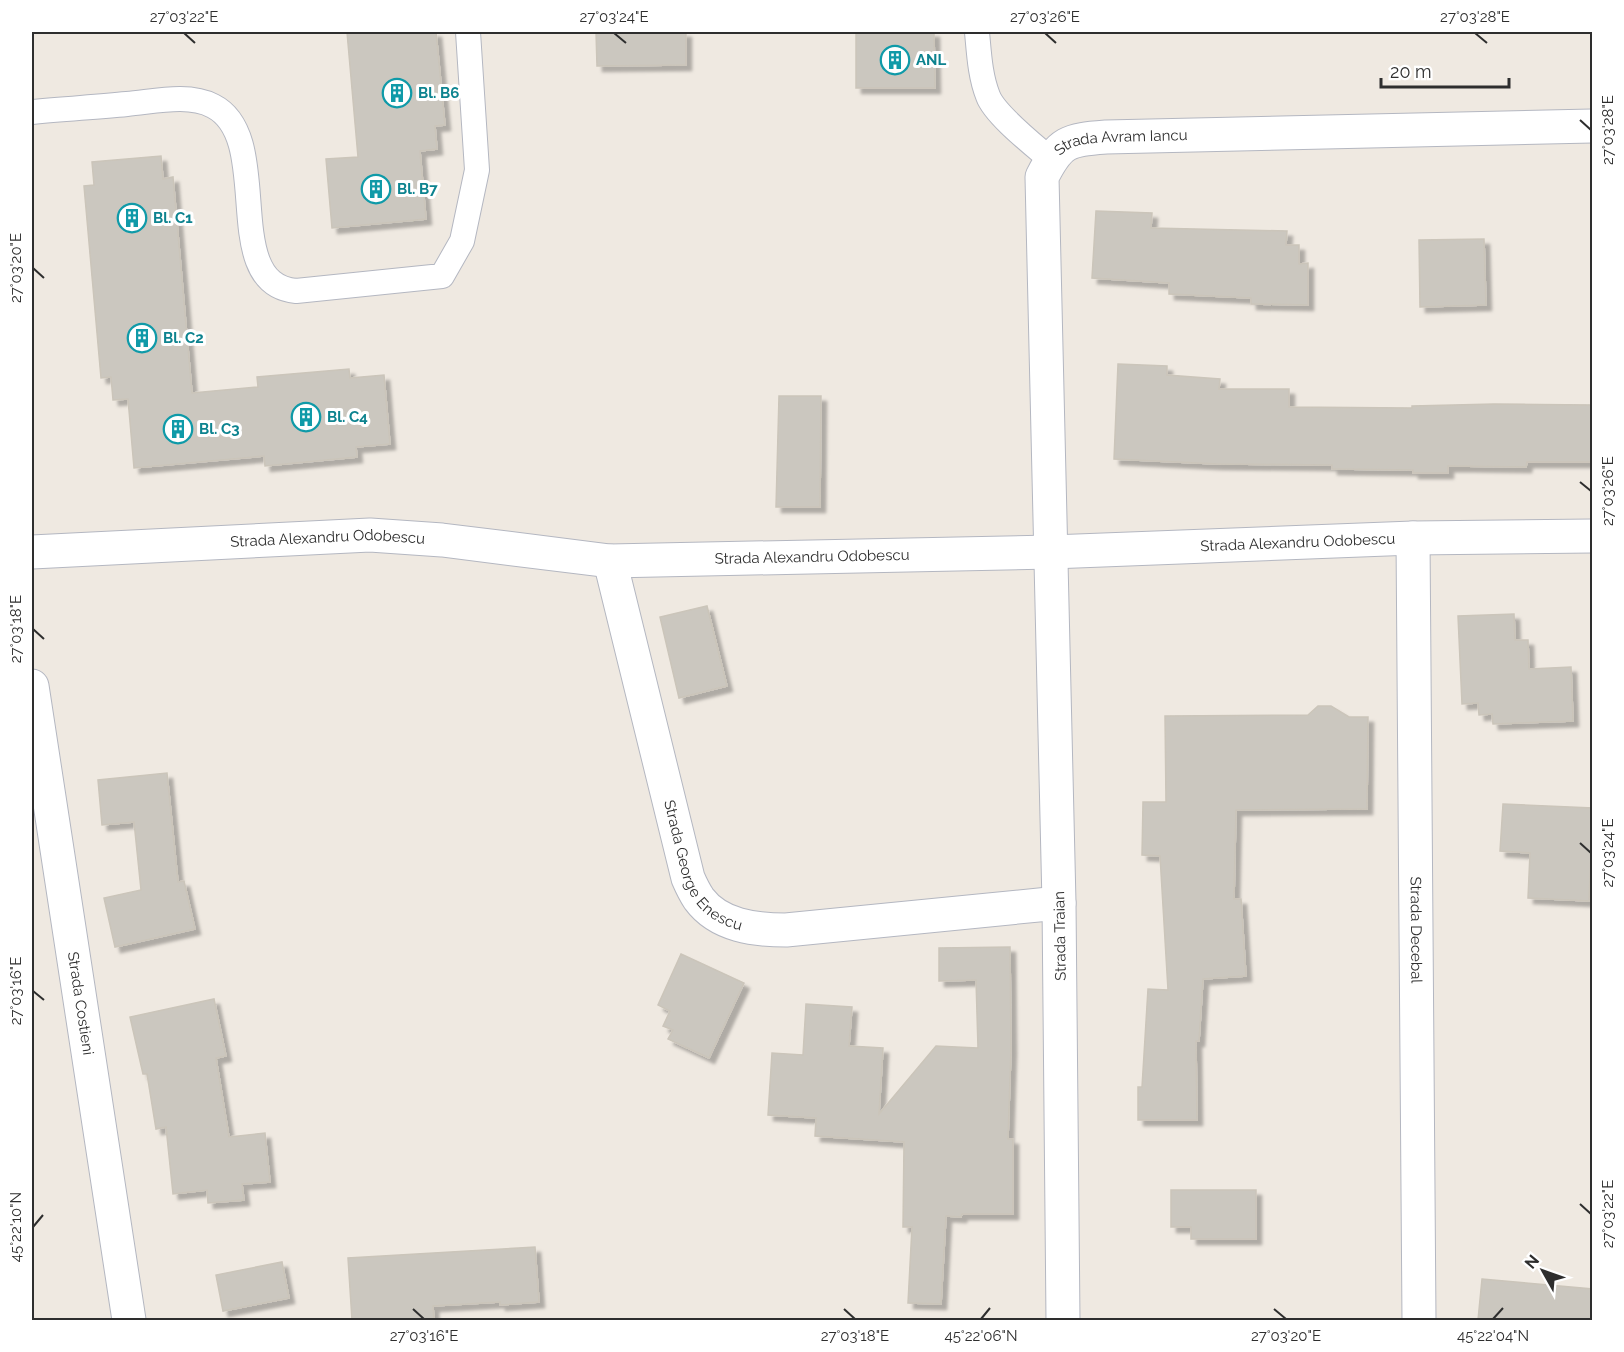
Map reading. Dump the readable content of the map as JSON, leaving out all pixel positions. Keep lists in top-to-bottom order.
{
  "streets": {
    "street": [
      "Strada Avram Iancu",
      "Strada Alexandru Odobescu",
      "Strada George Enescu",
      "Strada Decebal",
      "Strada Traian",
      "Strada Costieni"
    ]
  },
  "crossings": [
    ["Strada Avram Iancu", "Strada Alexandru Odobescu"],
    ["Strada Avram Iancu", "Strada Traian"],
    ["Strada Alexandru Odobescu", "Strada George Enescu"],
    ["Strada Alexandru Odobescu", "Strada Decebal"],
    ["Strada Alexandru Odobescu", "Strada Traian"],
    ["Strada George Enescu", "Strada Traian"]
  ],
  "places": {
    "building": [
      "ANL",
      "Bl. B6",
      "Bl. B7",
      "Bl. C1",
      "Bl. C2",
      "Bl. C4",
      "Bl. C3"
    ]
  },
  "scale_bar": "20 m",
  "north": "top left",
  "coordinates": [
    "27°03'22\"E",
    "27°03'24\"E",
    "27°03'26\"E",
    "27°03'28\"E",
    "27°03'20\"E",
    "27°03'18\"E",
    "27°03'16\"E",
    "45°22'10\"N",
    "45°22'06\"N",
    "45°22'04\"N"
  ]
}
